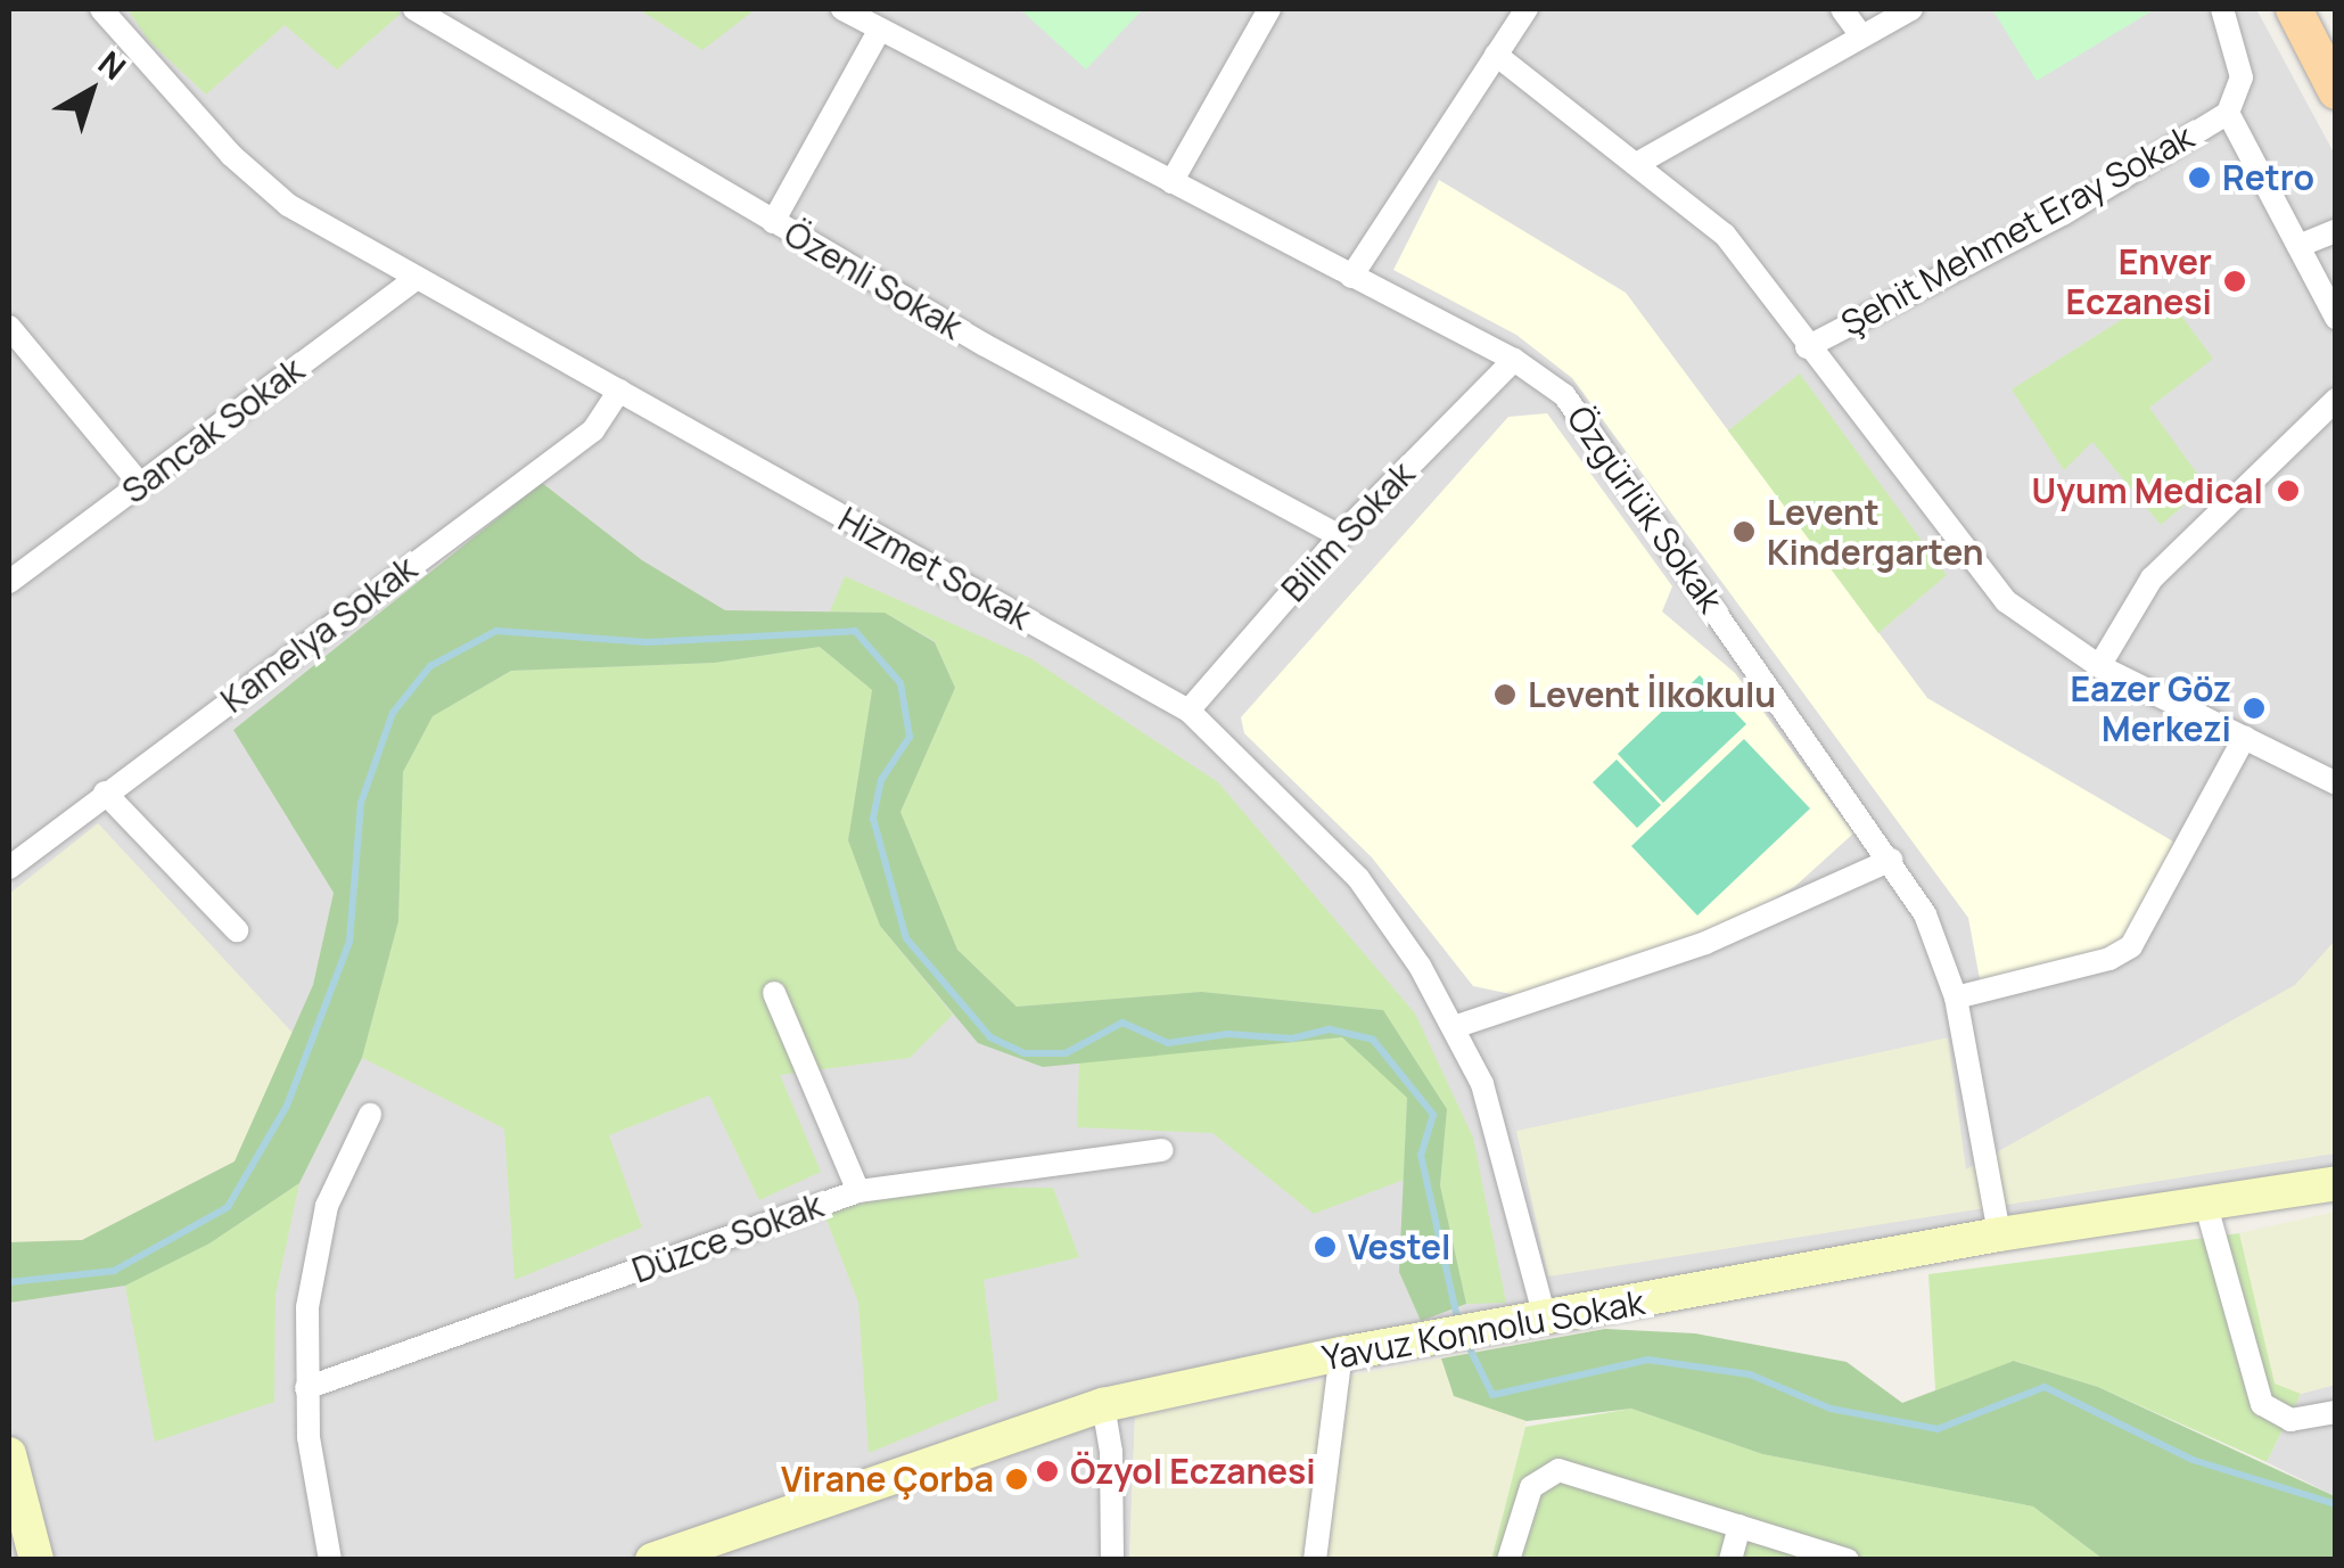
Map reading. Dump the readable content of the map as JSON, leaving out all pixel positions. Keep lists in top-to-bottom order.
{
  "streets": {
    "street": [
      "Şehit Mehmet Eray Sokak",
      "Özenli Sokak",
      "Sancak Sokak",
      "Özgürlük Sokak",
      "Bilim Sokak",
      "Hizmet Sokak",
      "Kamelya Sokak",
      "Düzce Sokak",
      "Yavuz Konnolu Sokak"
    ]
  },
  "crossings": [
    ["Özenli Sokak", "Bilim Sokak"],
    ["Sancak Sokak", "Hizmet Sokak"],
    ["Özgürlük Sokak", "Bilim Sokak"],
    ["Özgürlük Sokak", "Yavuz Konnolu Sokak"],
    ["Bilim Sokak", "Hizmet Sokak"],
    ["Hizmet Sokak", "Kamelya Sokak"],
    ["Hizmet Sokak", "Yavuz Konnolu Sokak"]
  ],
  "places": [
    "Retro",
    "Enver Eczanesi",
    "Uyum Medical",
    "Levent Kindergarten",
    "Levent İlkokulu",
    "Eazer Göz Merkezi",
    "Vestel",
    "Özyol Eczanesi",
    "Virane Çorba"
  ],
  "north": "top right"
}
